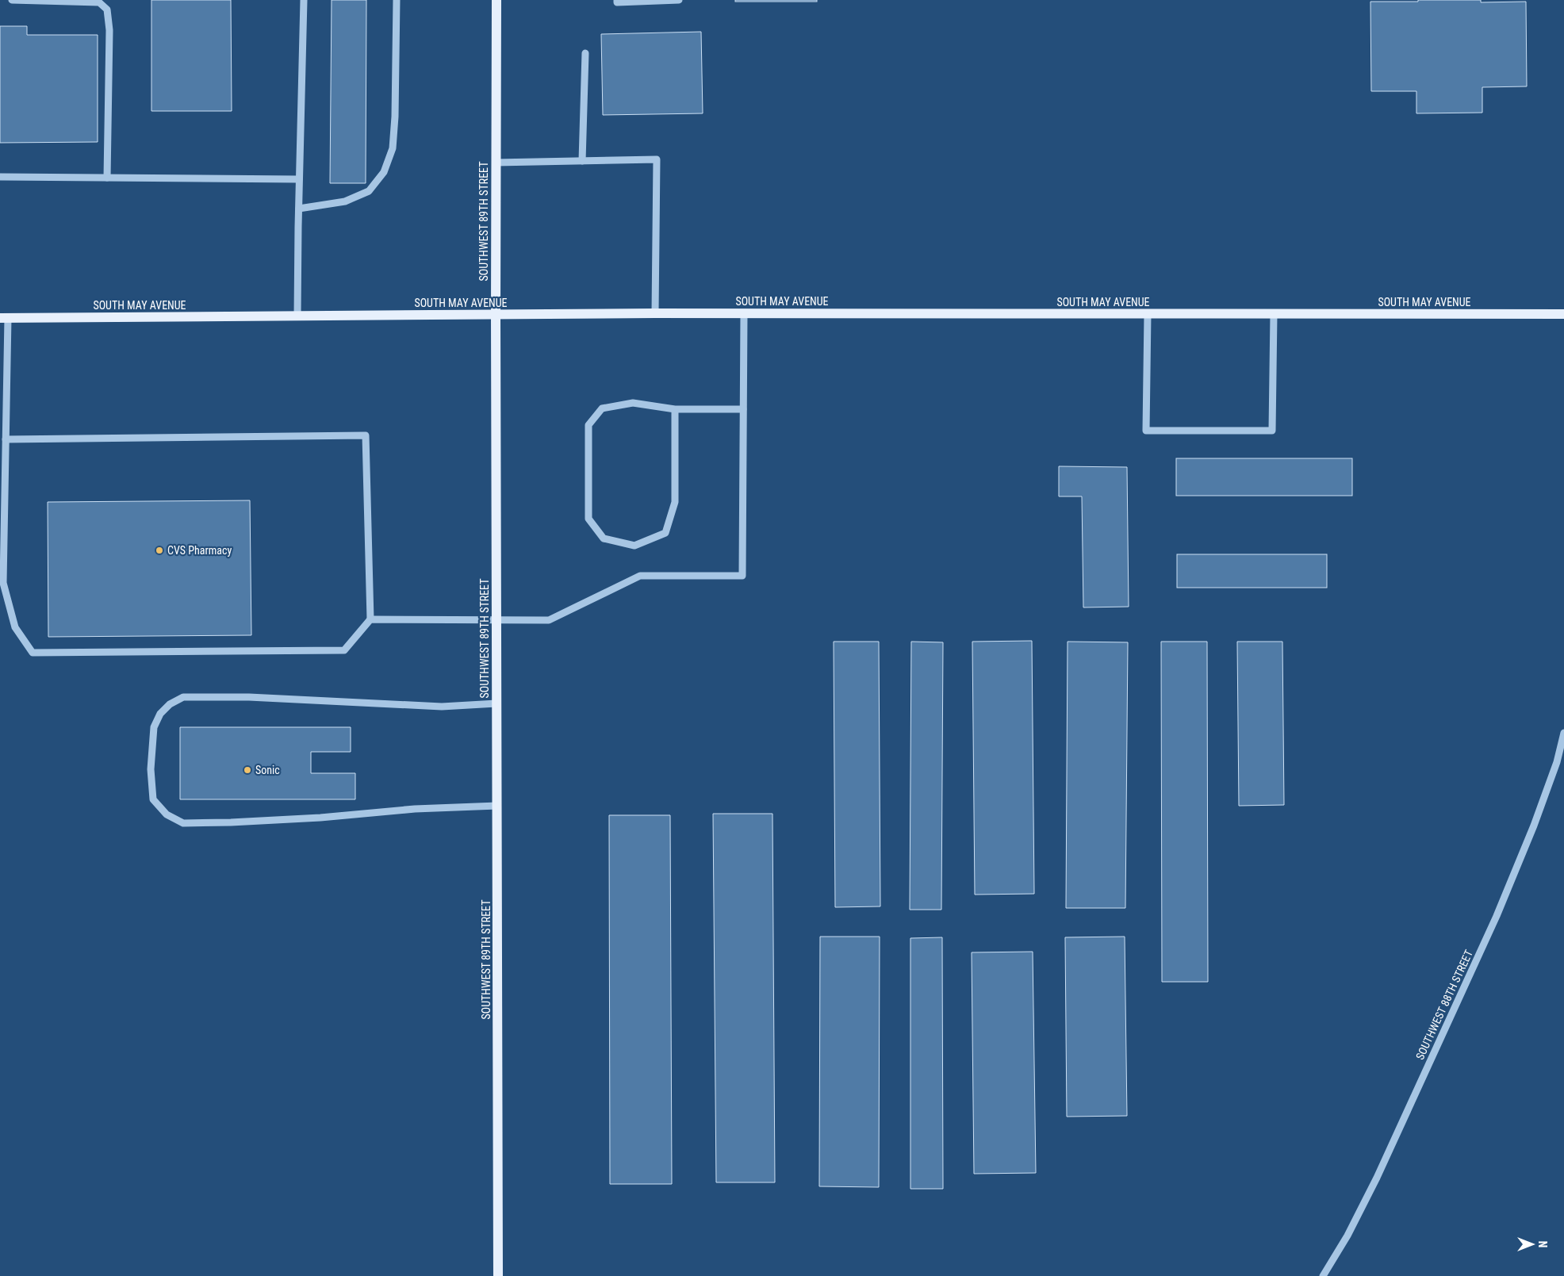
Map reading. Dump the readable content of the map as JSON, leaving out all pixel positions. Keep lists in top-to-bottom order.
{
  "streets": {
    "main road": ["SOUTHWEST 89TH STREET", "SOUTH MAY AVENUE"],
    "street": ["SOUTHWEST 88TH STREET"]
  },
  "crossings": [
    ["SOUTHWEST 89TH STREET", "SOUTH MAY AVENUE"]
  ],
  "places": ["CVS Pharmacy", "Sonic"],
  "north": "right"
}
